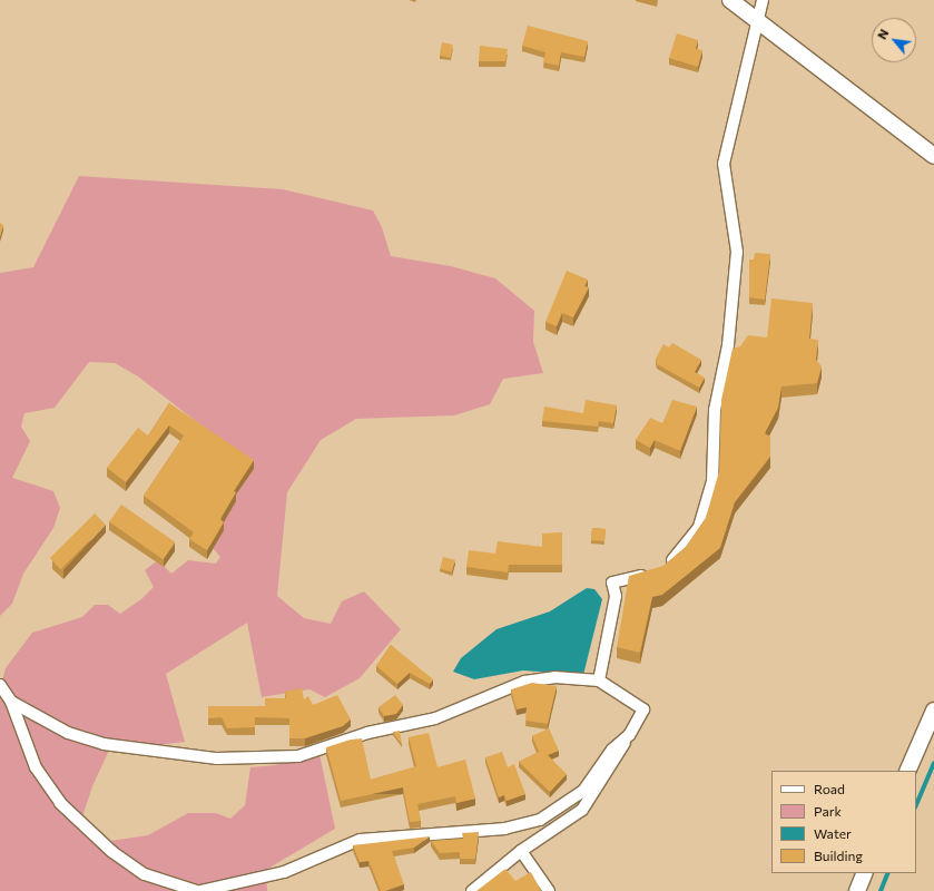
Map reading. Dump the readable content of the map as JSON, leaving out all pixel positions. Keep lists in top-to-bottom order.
{
  "legend": [
    "Road",
    "Park",
    "Water",
    "Building"
  ],
  "north": "top left"
}
